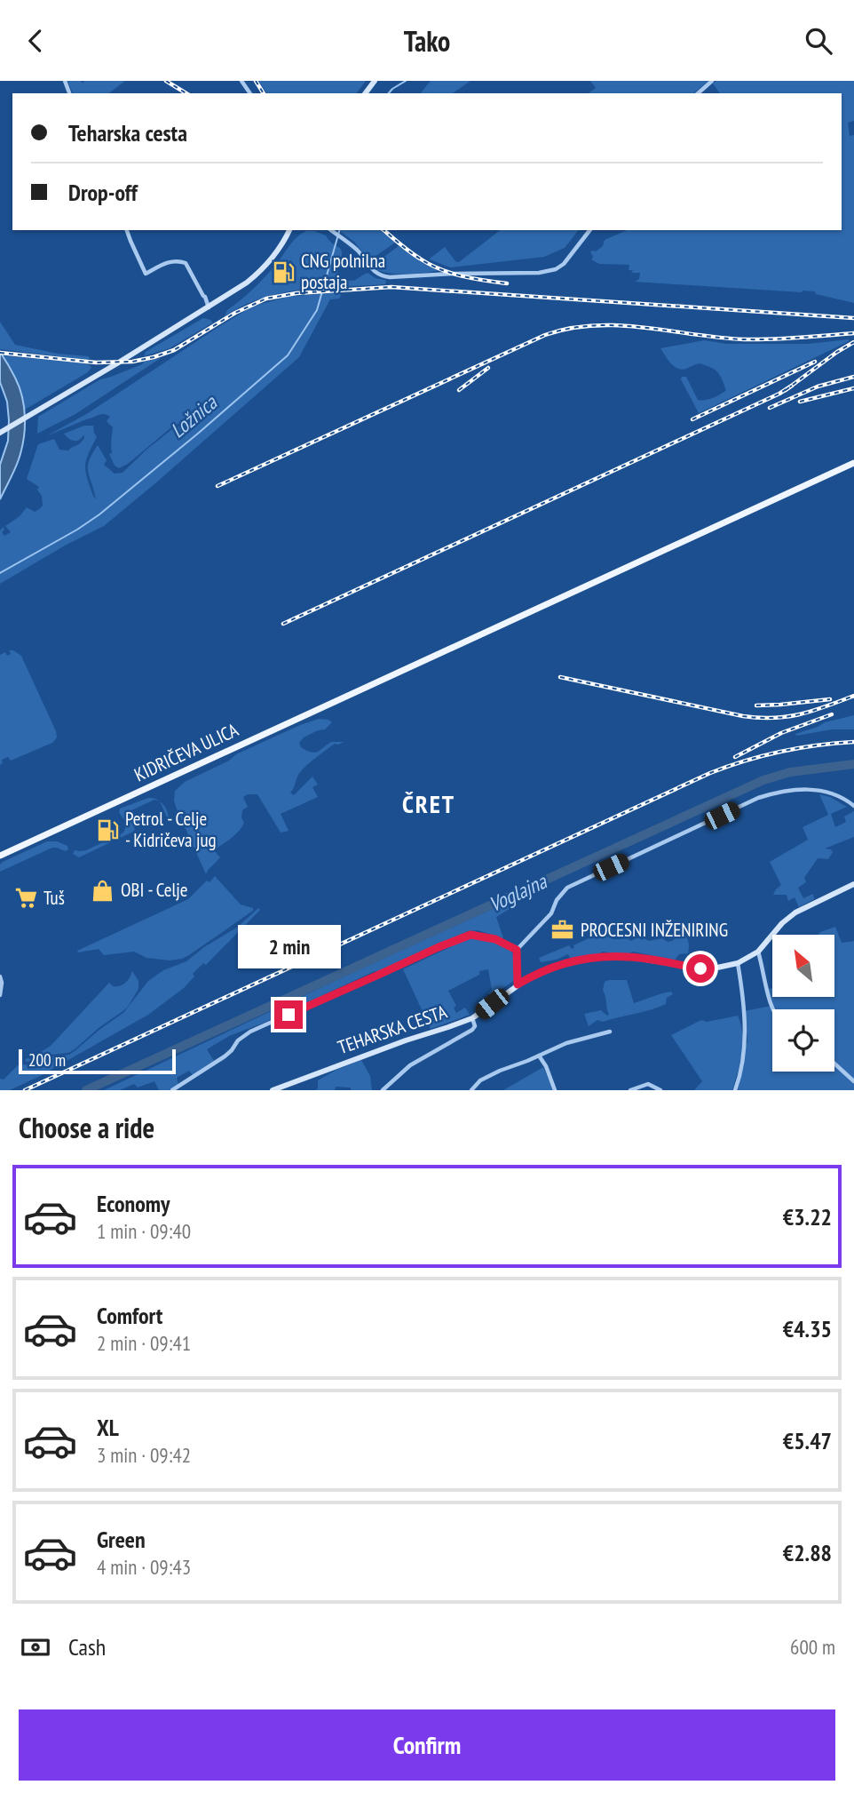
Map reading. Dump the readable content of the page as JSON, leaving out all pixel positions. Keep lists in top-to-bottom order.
{
  "streets": {
    "main road": ["KIDRIČEVA ULICA"],
    "street": ["TEHARSKA CESTA"]
  },
  "districts": ["ČRET"],
  "water": ["Ložnica", "Voglajna"],
  "places": {
    "fuel station": ["CNG polnilna postaja", "Petrol - Celje - Kidričeva jug"],
    "shop": ["OBI - Celje"],
    "supermarket": ["Tuš"],
    "office": ["PROCESNI INŽENIRING"]
  },
  "scale_bar": "200 m",
  "north": "top left",
  "page": {
    "header": "Tako",
    "banner": ["Teharska cesta", "Drop-off"],
    "bubble": "2 min",
    "scale": "200 m",
    "heading": "Choose a ride",
    "list": [
      {
        "name": "Economy",
        "note": "1 min · 09:40",
        "value": "€3.22"
      },
      {
        "name": "Comfort",
        "note": "2 min · 09:41",
        "value": "€4.35"
      },
      {
        "name": "XL",
        "note": "3 min · 09:42",
        "value": "€5.47"
      },
      {
        "name": "Green",
        "note": "4 min · 09:43",
        "value": "€2.88"
      }
    ],
    "pay": ["Cash", "600 m"],
    "buttons": "Confirm"
  }
}
